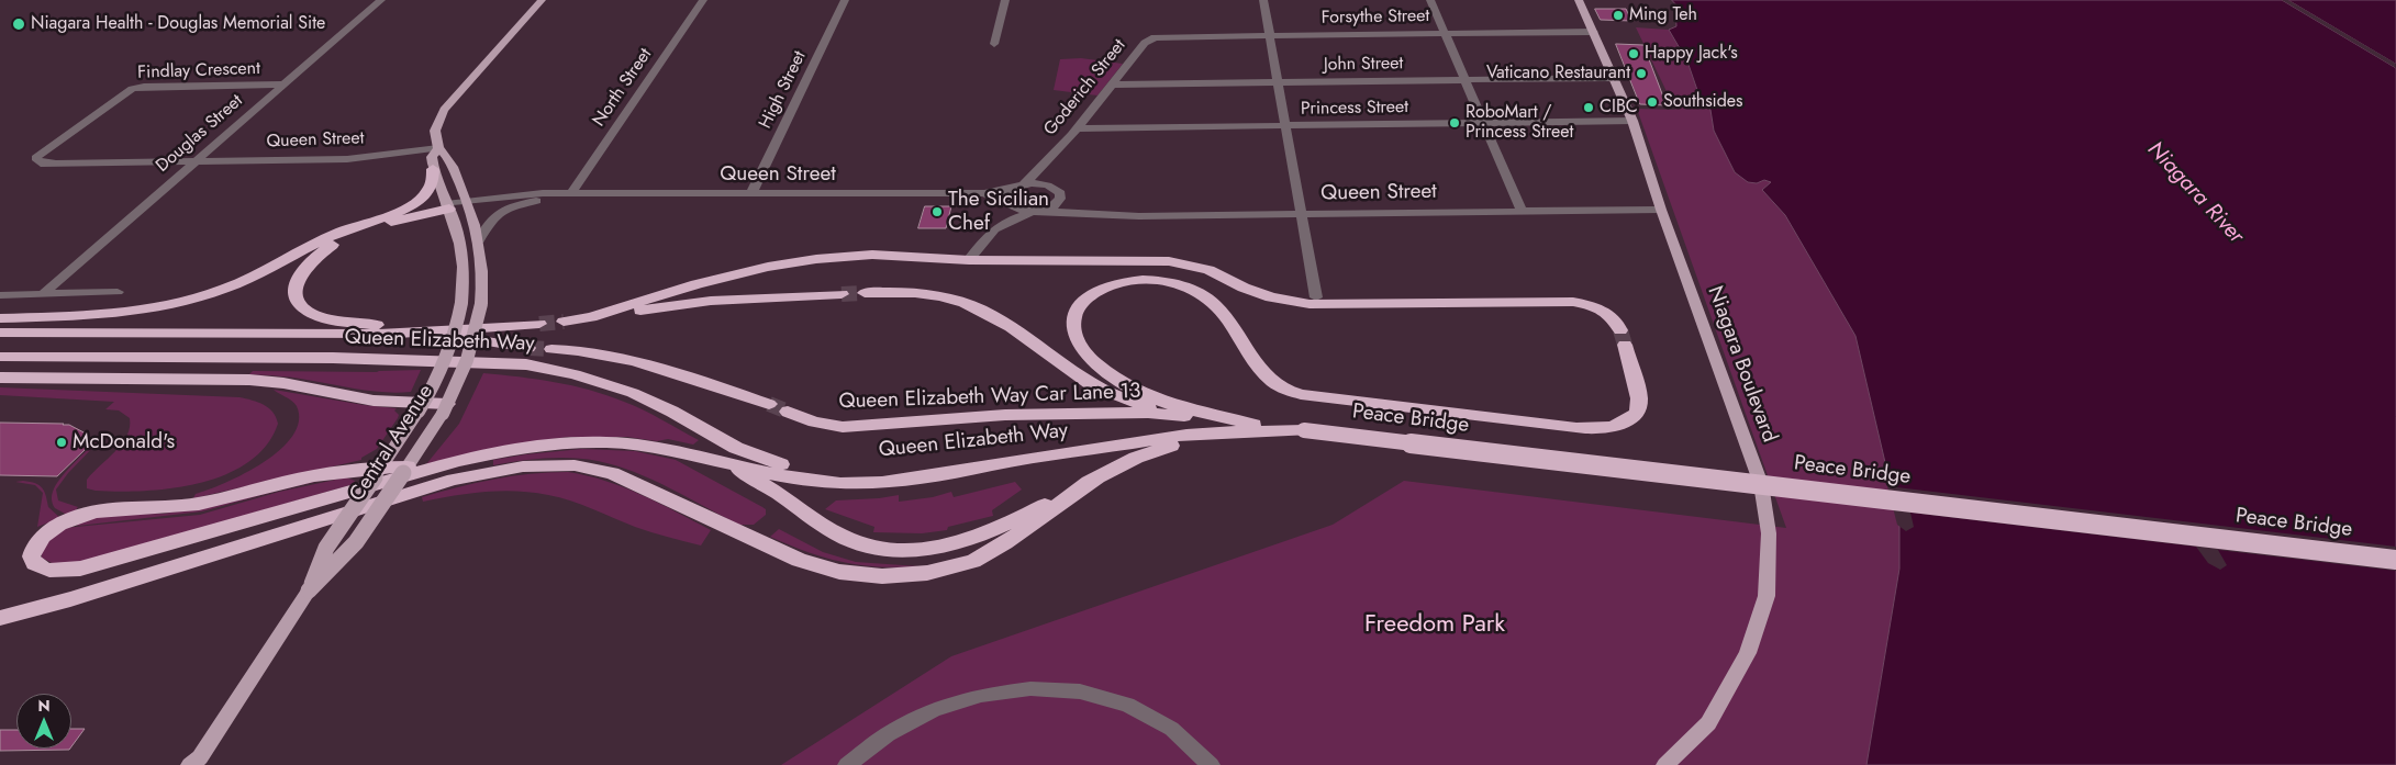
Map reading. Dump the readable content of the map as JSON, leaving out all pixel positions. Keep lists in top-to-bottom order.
{
  "streets": {
    "highway": ["Queen Elizabeth Way", "Queen Elizabeth Way Car Lane 13", "Peace Bridge"],
    "main road": ["Niagara Boulevard", "Central Avenue"],
    "street": [
      "Forsythe Street",
      "John Street",
      "Findlay Crescent",
      "North Street",
      "Goderich Street",
      "High Street",
      "Princess Street",
      "Douglas Street",
      "Queen Street"
    ]
  },
  "crossings": [
    ["Forsythe Street", "Goderich Street"],
    ["Forsythe Street", "Niagara Boulevard"],
    ["John Street", "Goderich Street"],
    ["John Street", "Niagara Boulevard"],
    ["Findlay Crescent", "Douglas Street"],
    ["Findlay Crescent", "Queen Street"],
    ["North Street", "Queen Street"],
    ["Goderich Street", "Princess Street"],
    ["Goderich Street", "Queen Street"],
    ["High Street", "Queen Street"],
    ["Princess Street", "Niagara Boulevard"],
    ["Douglas Street", "Queen Street"],
    ["Queen Street", "Niagara Boulevard"],
    ["Queen Street", "Central Avenue"],
    ["Queen Elizabeth Way", "Queen Elizabeth Way Car Lane 13"],
    ["Queen Elizabeth Way", "Peace Bridge"]
  ],
  "water": ["Niagara River"],
  "parks": ["Freedom Park"],
  "places": [
    "Ming Teh",
    "Niagara Health - Douglas Memorial Site",
    "Happy Jack's",
    "Vaticano Restaurant",
    "Southsides",
    "CIBC",
    "RoboMart / Princess Street",
    "The Sicilian Chef",
    "McDonald's"
  ],
  "north": "top"
}
